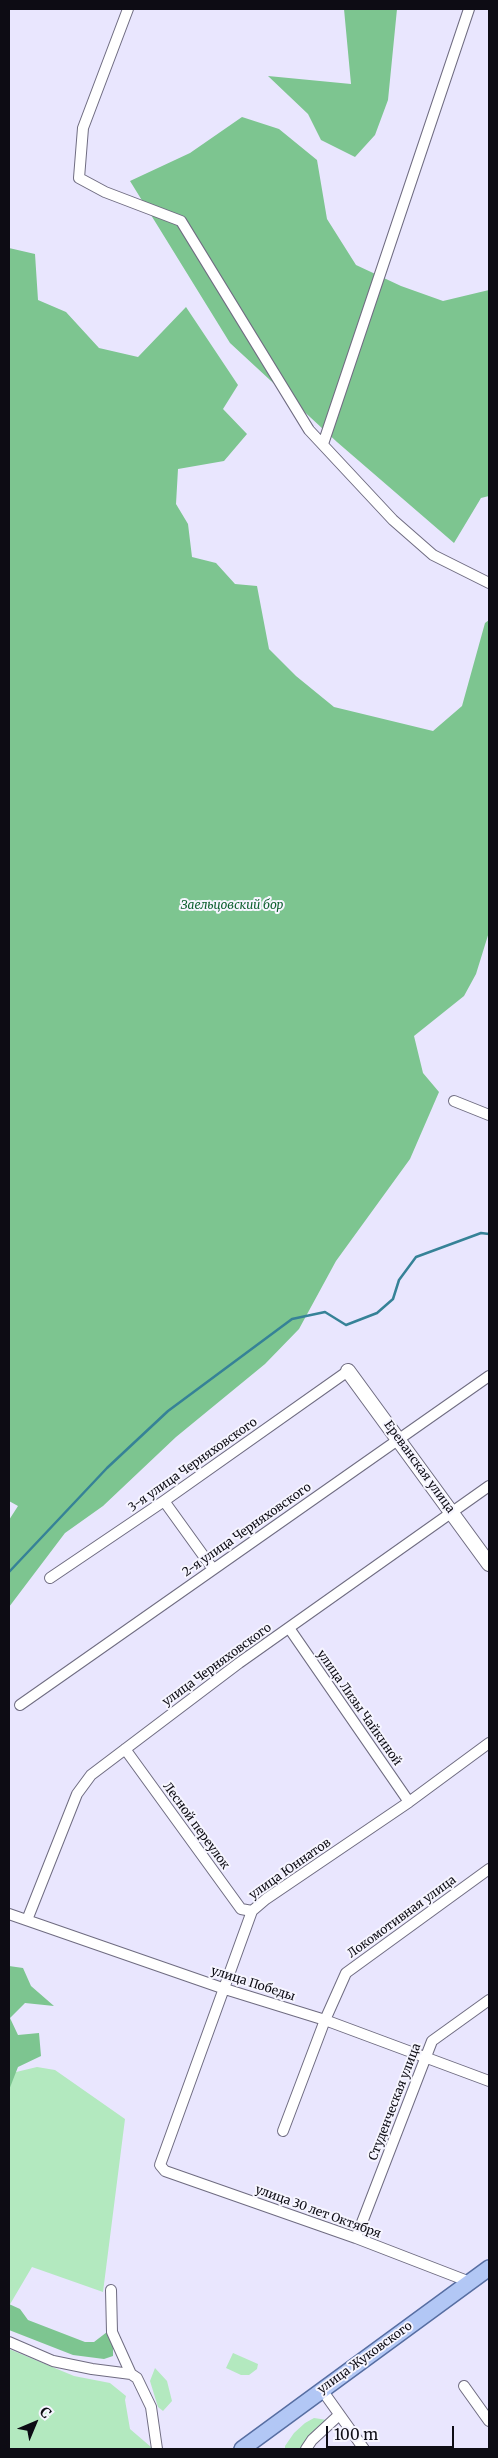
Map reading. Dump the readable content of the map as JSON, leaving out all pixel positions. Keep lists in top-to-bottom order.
{
  "streets": {
    "main road": ["улица Жуковского"],
    "street": [
      "3-я улица Черняховского",
      "Ереванская улица",
      "2-я улица Черняховского",
      "улица Черняховского",
      "улица Лизы Чайкиной",
      "Лесной переулок",
      "улица Юннатов",
      "Локомотивная улица",
      "улица Победы",
      "Студенческая улица",
      "улица 30 лет Октября"
    ]
  },
  "crossings": [
    ["3-я улица Черняховского", "Ереванская улица"],
    ["Ереванская улица", "2-я улица Черняховского"],
    ["Ереванская улица", "улица Черняховского"],
    ["улица Черняховского", "улица Лизы Чайкиной"],
    ["улица Черняховского", "Лесной переулок"],
    ["улица Черняховского", "улица Победы"],
    ["улица Лизы Чайкиной", "улица Юннатов"],
    ["Лесной переулок", "улица Юннатов"],
    ["улица Юннатов", "улица Победы"],
    ["улица Юннатов", "улица 30 лет Октября"],
    ["Локомотивная улица", "улица Победы"],
    ["улица Победы", "Студенческая улица"],
    ["Студенческая улица", "улица 30 лет Октября"],
    ["улица 30 лет Октября", "улица Жуковского"]
  ],
  "parks": ["Заельцовский бор"],
  "scale_bar": "100 m",
  "north": "top right"
}
